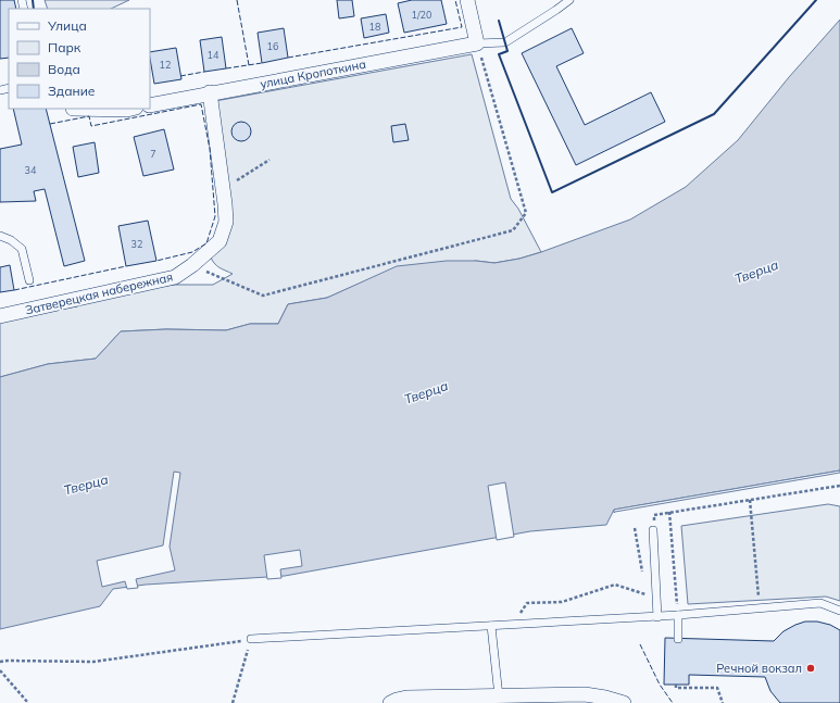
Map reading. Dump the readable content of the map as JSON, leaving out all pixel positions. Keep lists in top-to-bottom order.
{
  "streets": {
    "street": ["улица Кропоткина", "Затверецкая набережная"]
  },
  "crossings": [
    ["улица Кропоткина", "Затверецкая набережная"]
  ],
  "water": ["Тверца"],
  "places": ["Речной вокзал"],
  "house_numbers": [
    "1/20",
    "18",
    "16",
    "14",
    "12",
    "7",
    "34",
    "32"
  ],
  "legend": [
    "Улица",
    "Парк",
    "Вода",
    "Здание"
  ]
}
